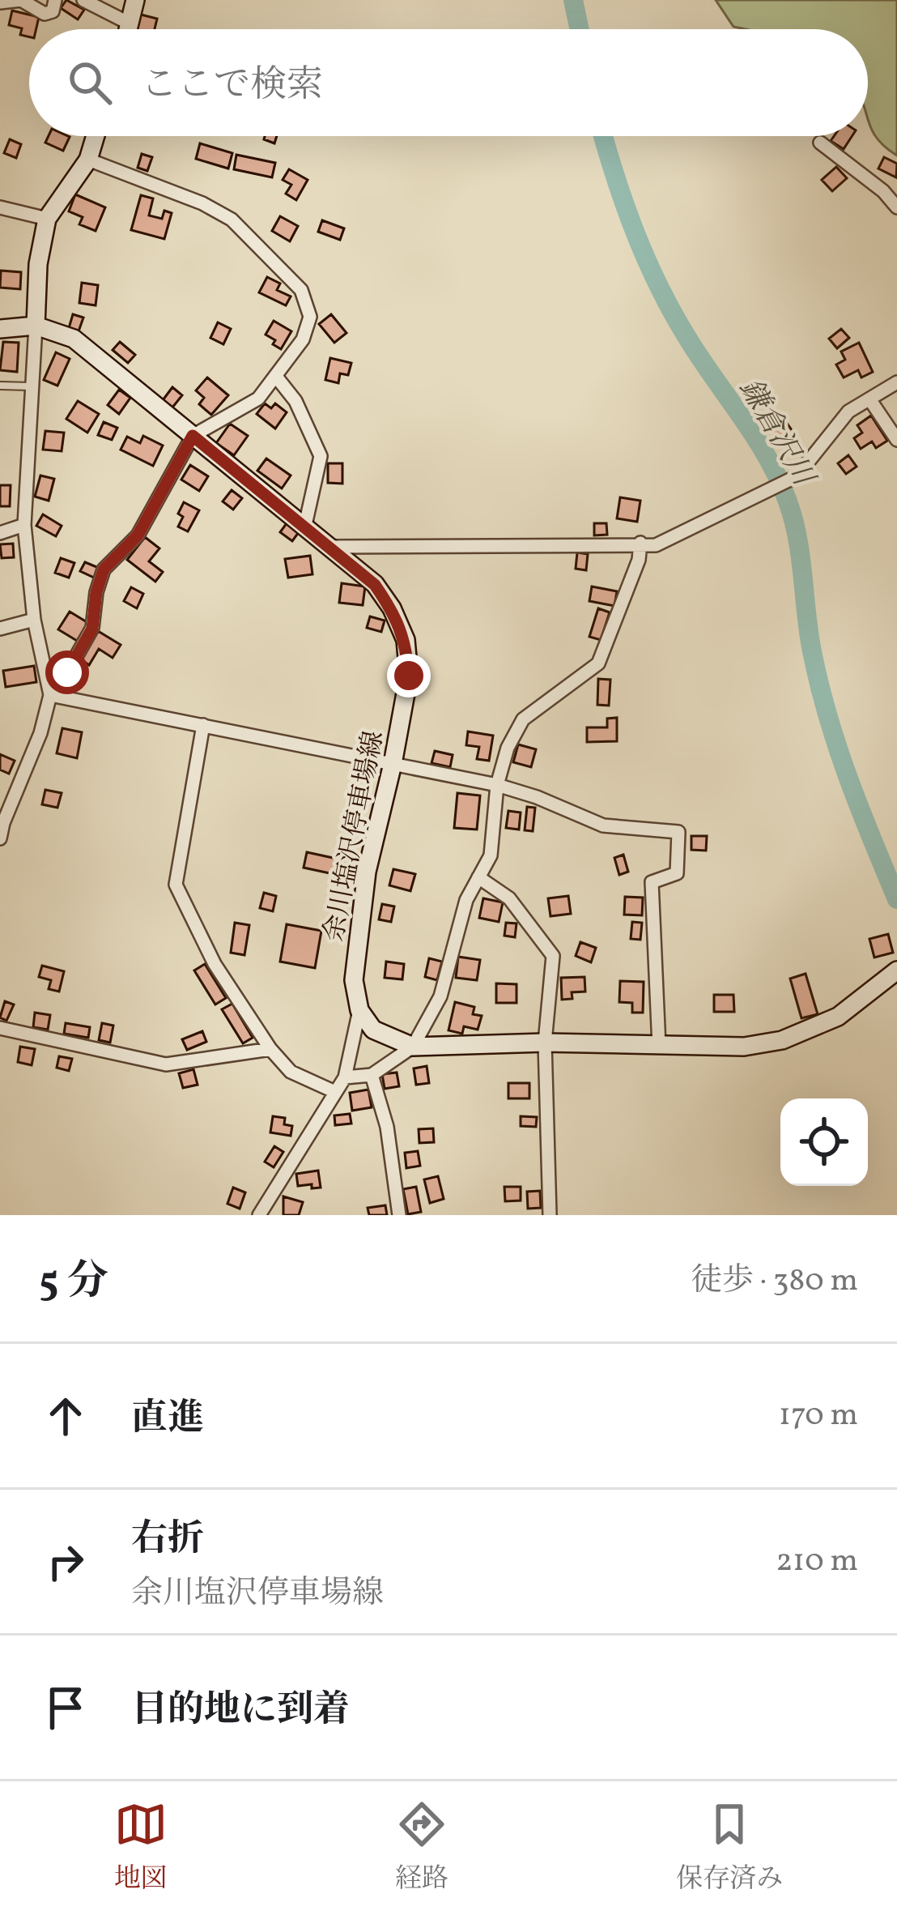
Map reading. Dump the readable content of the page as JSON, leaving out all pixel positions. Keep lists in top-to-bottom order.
{
  "streets": {
    "main road": ["余川塩沢停車場線"]
  },
  "water": ["鎌倉沢川"],
  "page": {
    "search": "ここで検索",
    "heading": ["5 分", "徒歩 · 380 m"],
    "list": [
      ["直進", "170 m"],
      ["右折", "余川塩沢停車場線", "210 m"],
      "目的地に到着"
    ],
    "nav": ["地図", "経路", "保存済み"]
  }
}
